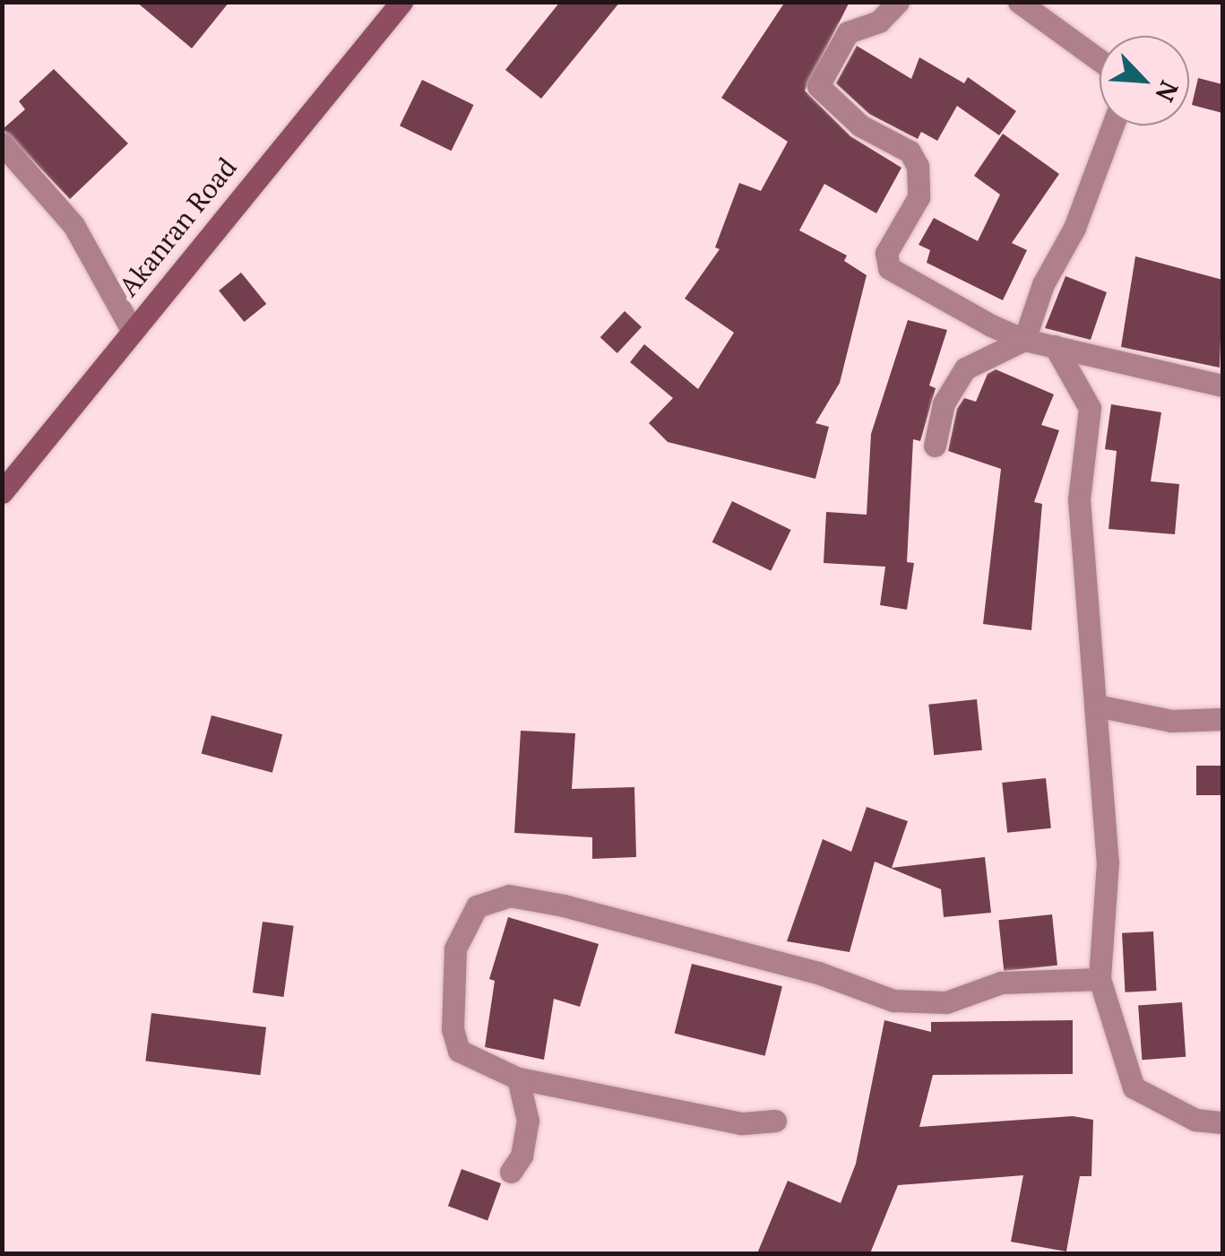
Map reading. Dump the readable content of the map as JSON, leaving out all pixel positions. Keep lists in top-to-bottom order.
{
  "streets": {
    "main road": ["Akanran Road"]
  },
  "north": "bottom right"
}
